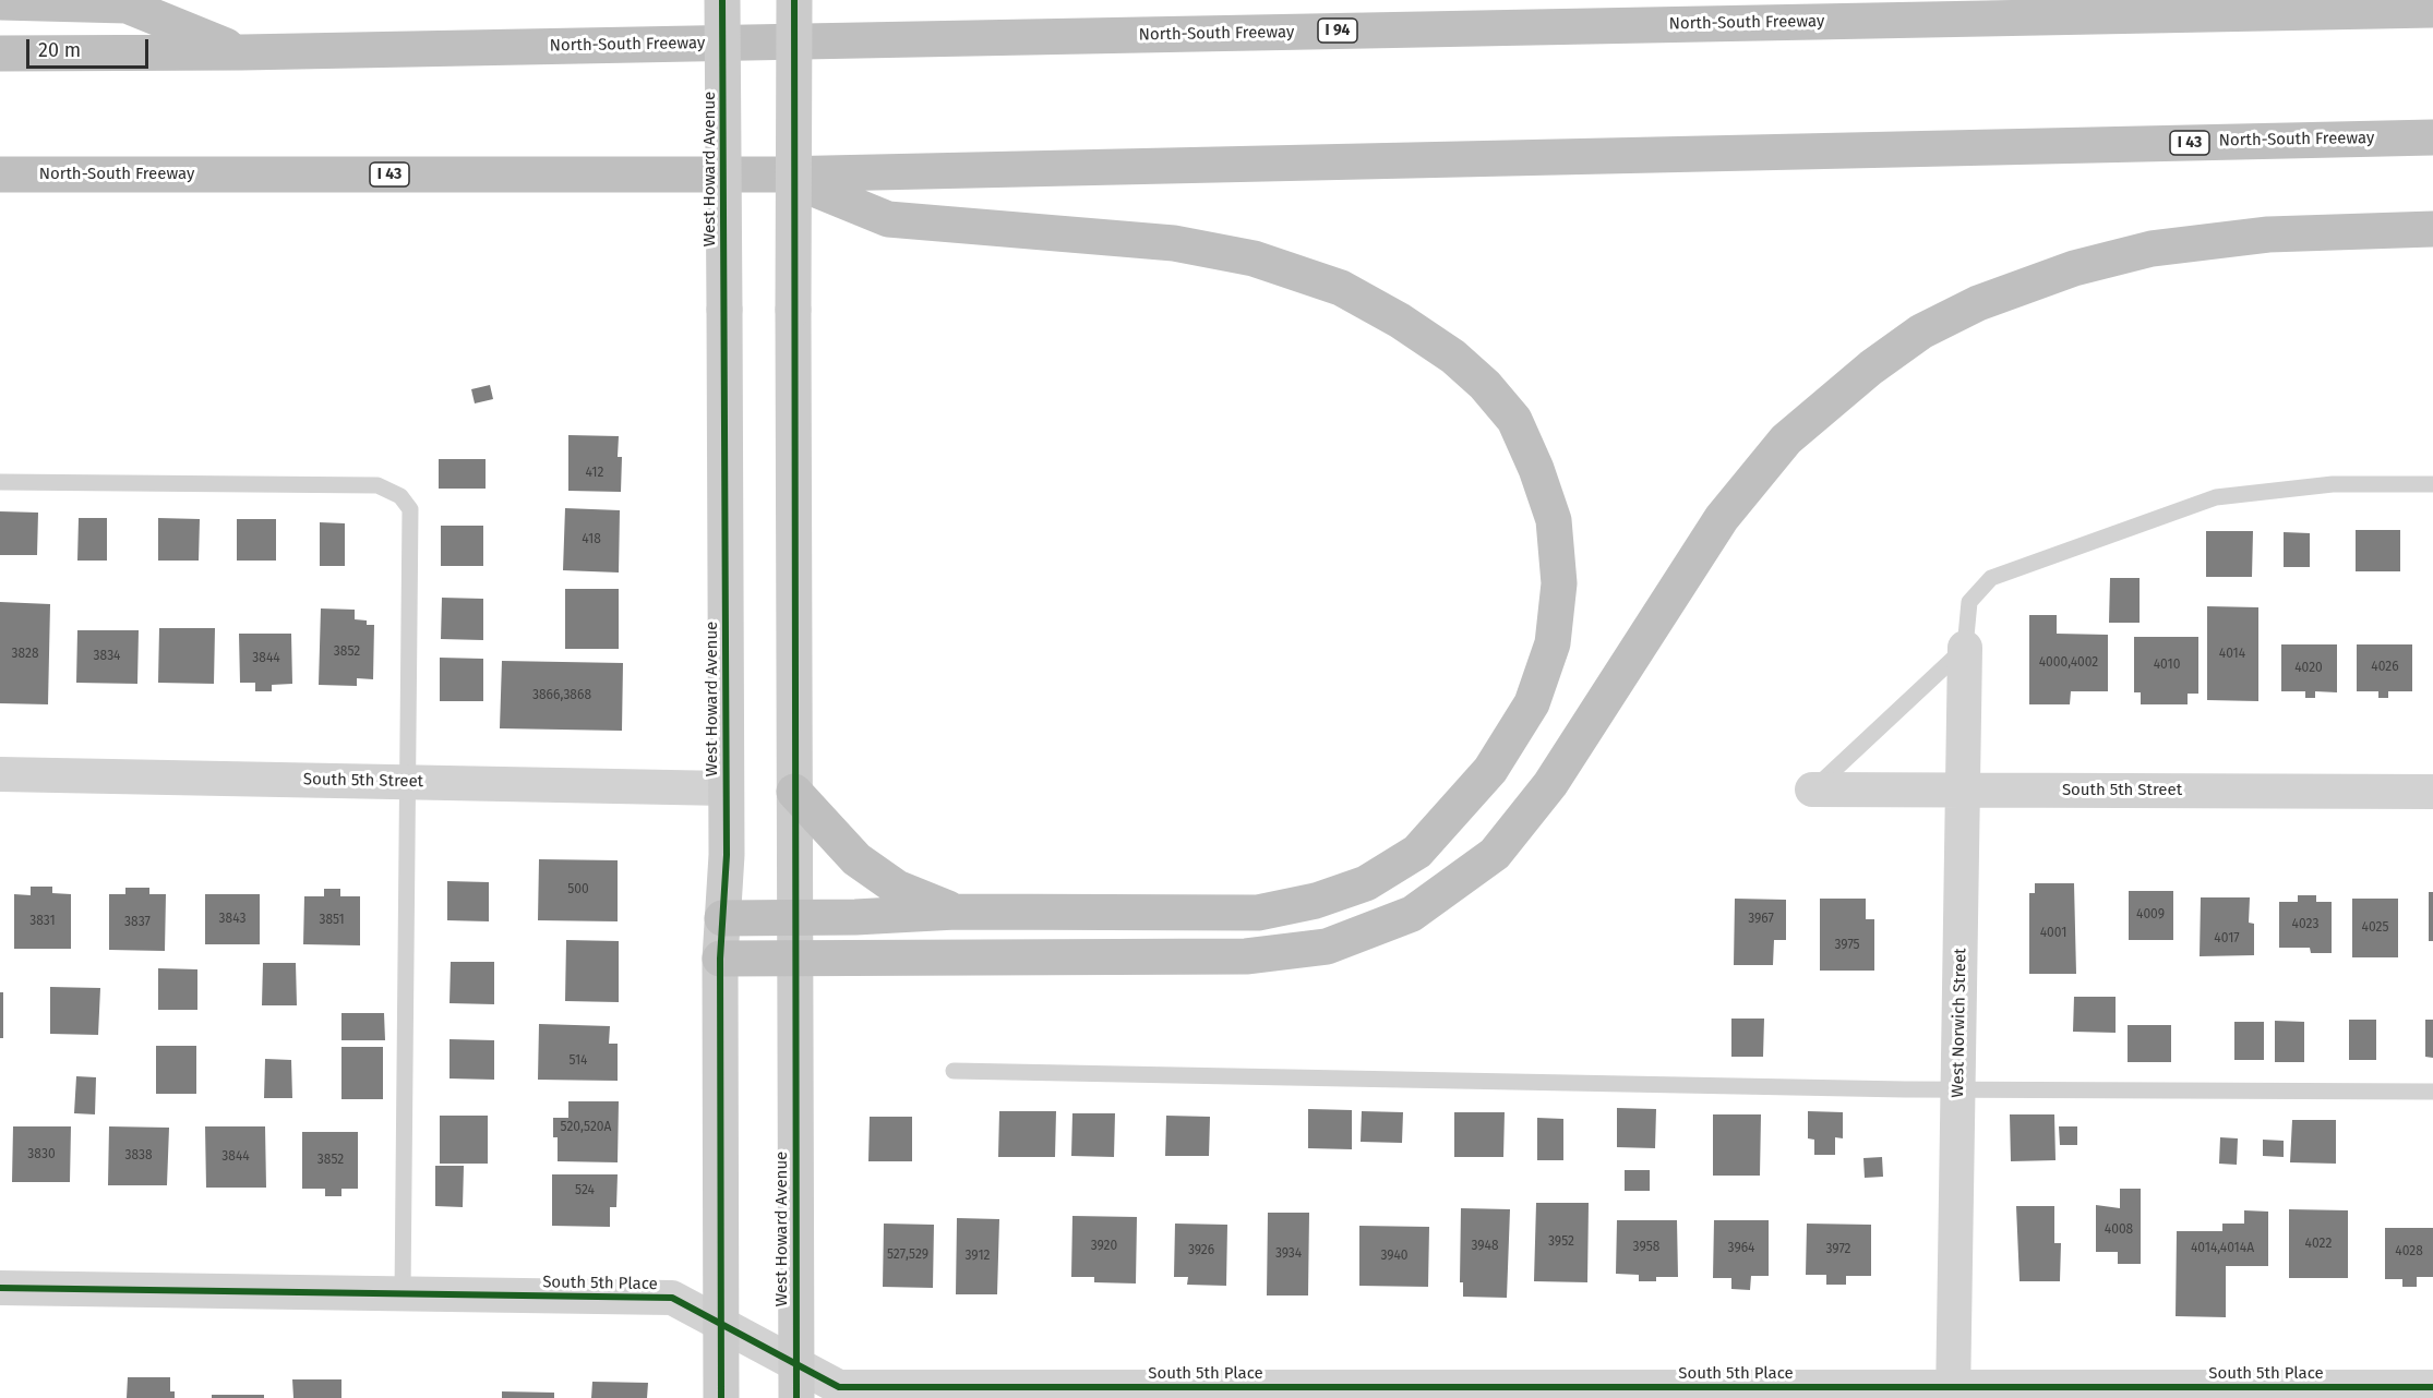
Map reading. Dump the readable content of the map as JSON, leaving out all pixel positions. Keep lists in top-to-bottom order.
{
  "streets": {
    "highway": ["North-South Freeway", "I 94", "I 43"],
    "main road": ["West Howard Avenue"],
    "street": ["South 5th Street", "West Norwich Street", "South 5th Place"]
  },
  "crossings": [
    ["West Howard Avenue", "South 5th Street"],
    ["West Howard Avenue", "South 5th Place"],
    ["South 5th Street", "West Norwich Street"],
    ["West Norwich Street", "South 5th Place"]
  ],
  "house_numbers": [
    "412",
    "418",
    "3852",
    "3828",
    "4014",
    "3834",
    "3844",
    "4000,4002",
    "4010",
    "4026",
    "4020",
    "3866,3868",
    "500",
    "4009",
    "3843",
    "3967",
    "3851",
    "3831",
    "3837",
    "4023",
    "4025",
    "4001",
    "4017",
    "3975",
    "514",
    "520,520A",
    "3830",
    "3838",
    "3844",
    "3852",
    "524",
    "4008",
    "3952",
    "4022",
    "3920",
    "3948",
    "3958",
    "3964",
    "4014,4014A",
    "3972",
    "3926",
    "4028",
    "3934",
    "527,529",
    "3912",
    "3940"
  ],
  "scale_bar": "20 m"
}
